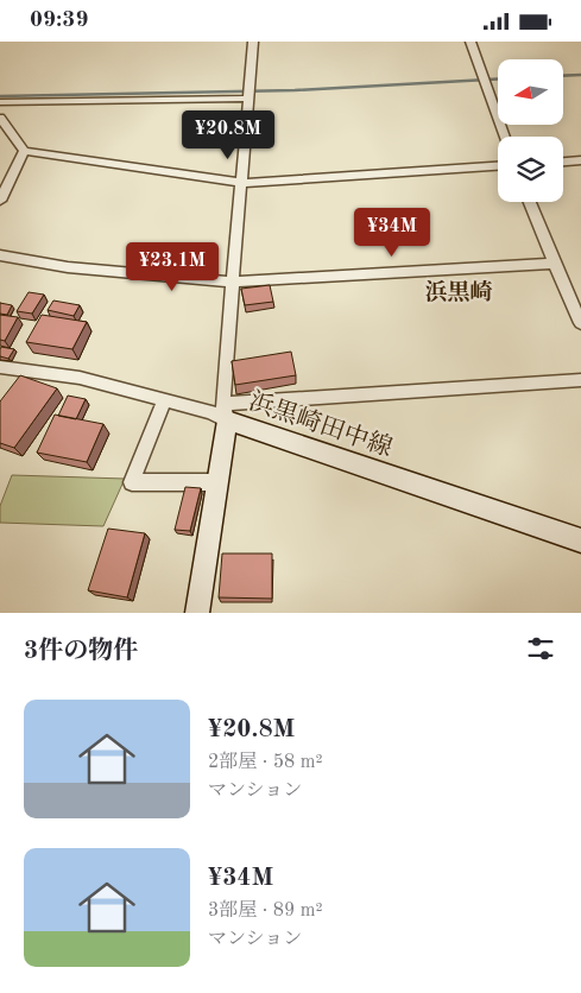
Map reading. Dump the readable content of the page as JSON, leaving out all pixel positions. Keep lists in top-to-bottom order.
{
  "streets": {
    "main road": ["浜黒崎田中線"]
  },
  "districts": ["浜黒崎"],
  "north": "left",
  "page": {
    "status": "09:39",
    "price": ["¥20.8M", "¥34M", "¥23.1M"],
    "heading": "3件の物件",
    "list": [
      {
        "name": "¥20.8M",
        "note": "2部屋 · 58 m² · マンション"
      },
      {
        "name": "¥34M",
        "note": "3部屋 · 89 m² · マンション"
      }
    ]
  }
}
